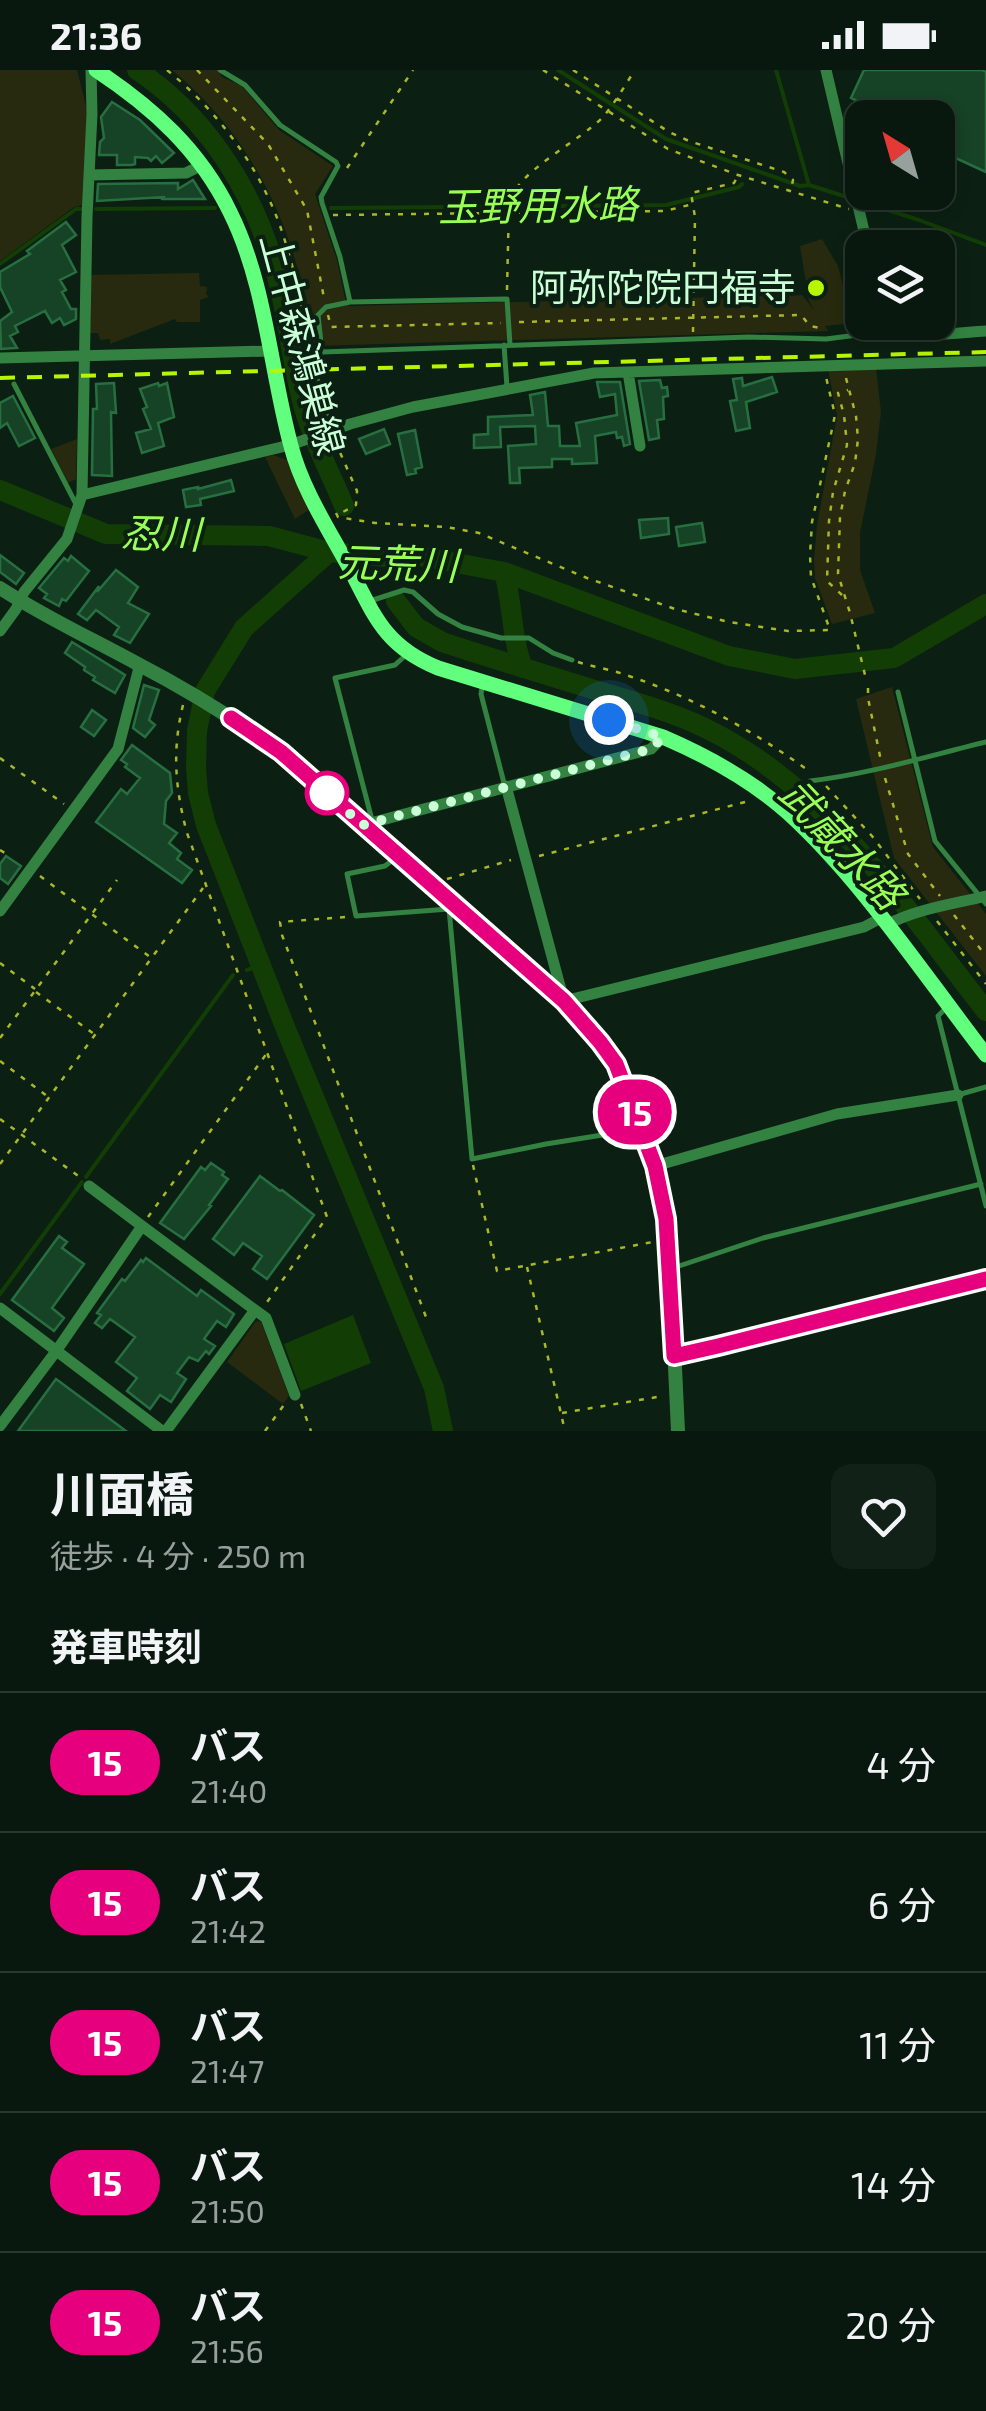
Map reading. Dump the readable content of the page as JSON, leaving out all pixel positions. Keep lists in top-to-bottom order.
{
  "streets": {
    "main road": ["上中森鴻巣線"]
  },
  "water": [
    "玉野用水路",
    "忍川",
    "元荒川",
    "武蔵水路"
  ],
  "places": ["阿弥陀院円福寺"],
  "lines": ["bus line 15"],
  "north": "top left",
  "page": {
    "status": "21:36",
    "on_map": "15",
    "heading": [
      ["川面橋", "徒歩 · 4 分 · 250 m"],
      "発車時刻"
    ],
    "list": [
      {
        "mark": "15",
        "name": "バス",
        "note": "21:40",
        "value": "4 分"
      },
      {
        "mark": "15",
        "name": "バス",
        "note": "21:42",
        "value": "6 分"
      },
      {
        "mark": "15",
        "name": "バス",
        "note": "21:47",
        "value": "11 分"
      },
      {
        "mark": "15",
        "name": "バス",
        "note": "21:50",
        "value": "14 分"
      },
      {
        "mark": "15",
        "name": "バス",
        "note": "21:56",
        "value": "20 分"
      }
    ]
  }
}
